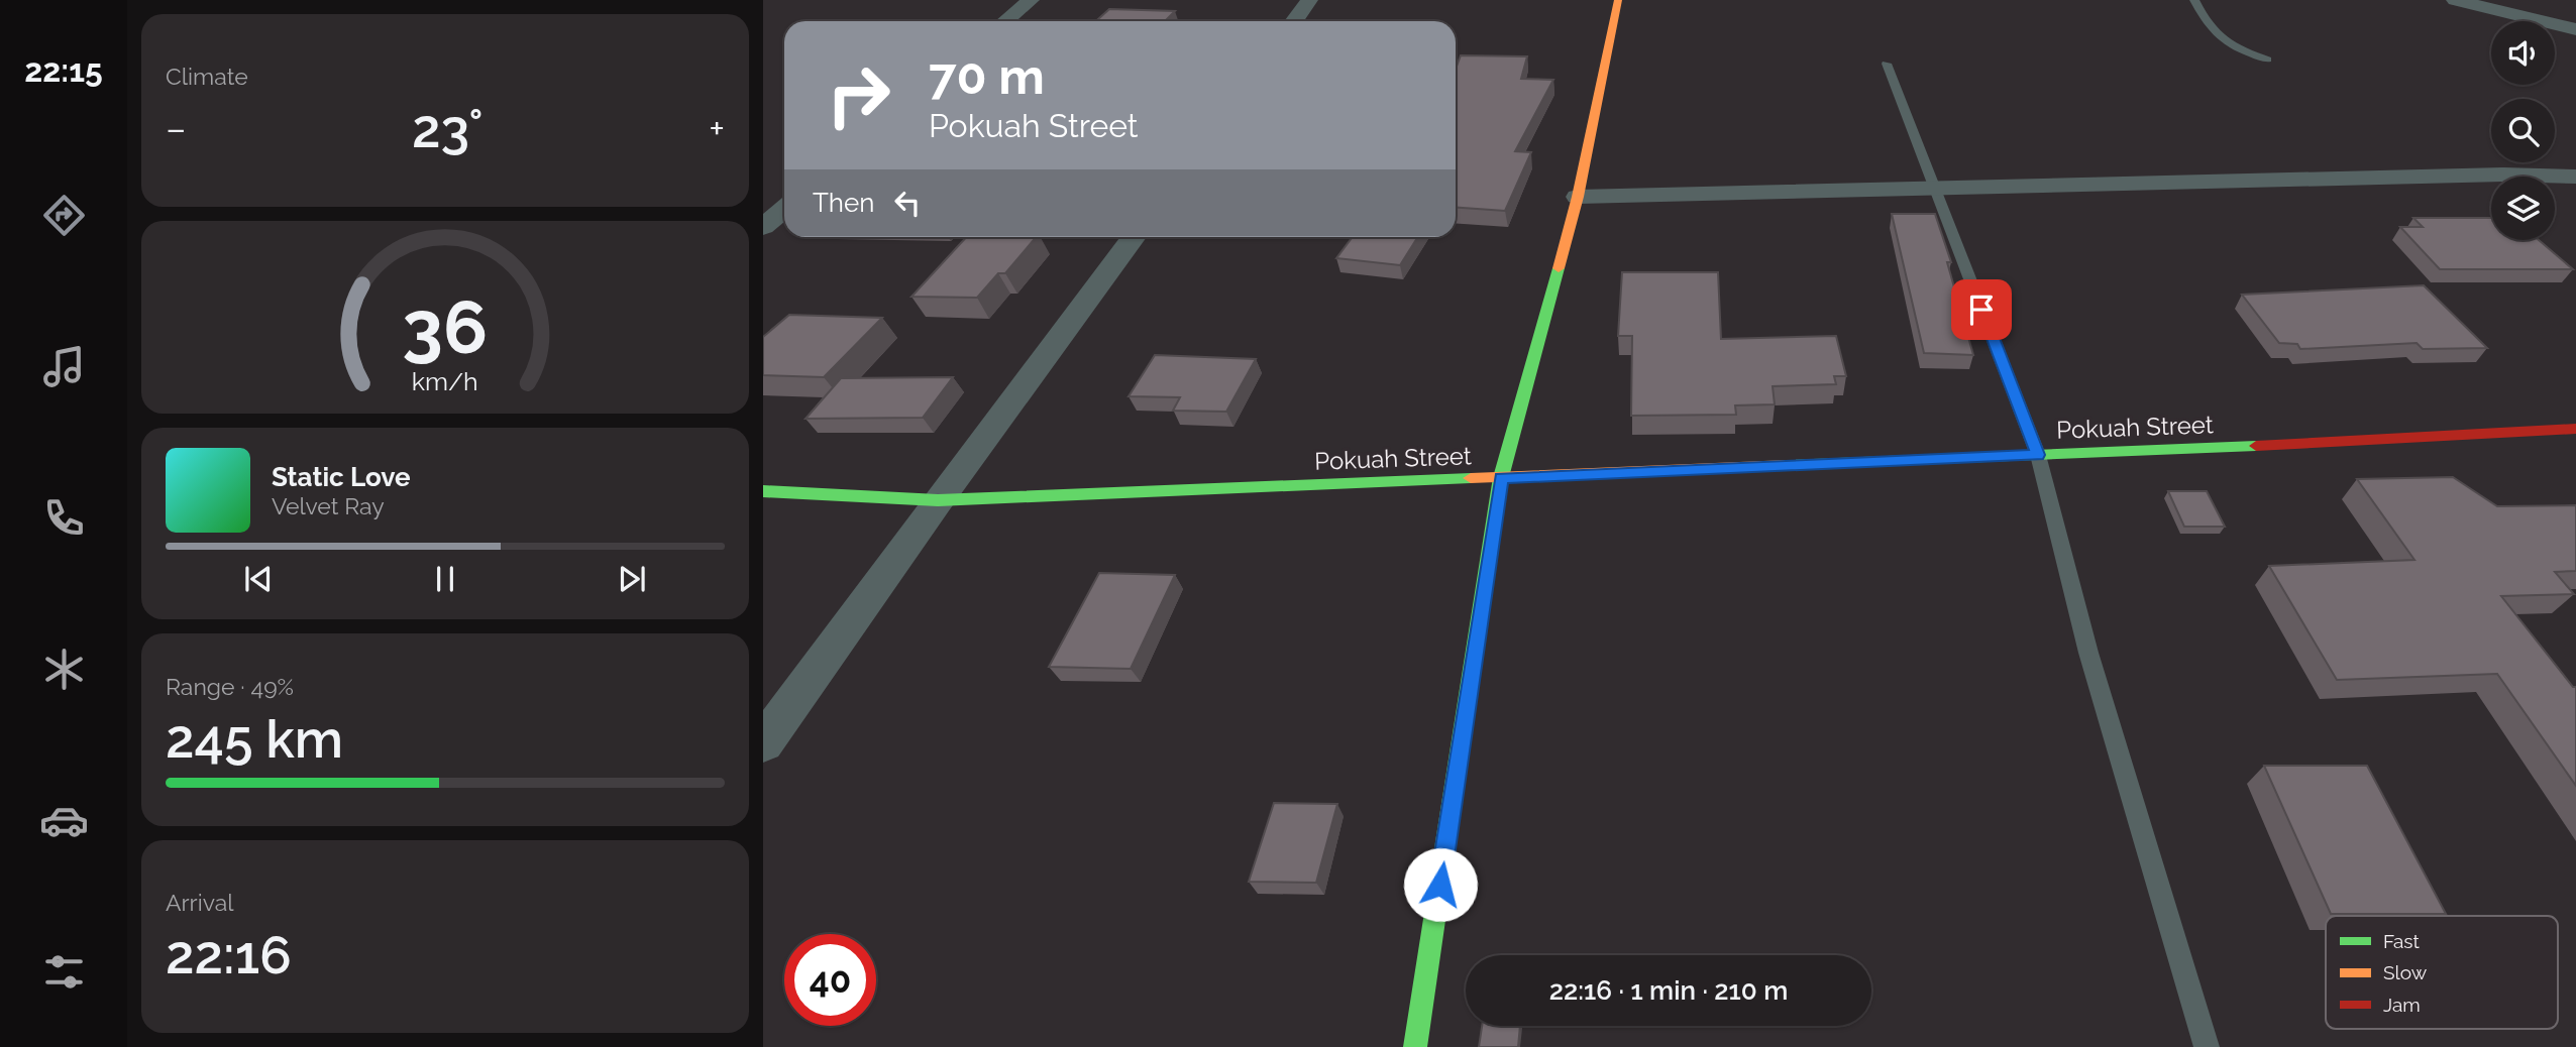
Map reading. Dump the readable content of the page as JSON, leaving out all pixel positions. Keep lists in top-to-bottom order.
{
  "streets": {
    "street": ["Pokuah Street"]
  },
  "legend": ["Fast", "Slow", "Jam"],
  "page": {
    "tabs": "22:15",
    "tile": [
      "Climate",
      ["Range · 49%", "245 km"],
      ["Arrival", "22:16"]
    ],
    "turn": ["70 m", "Pokuah Street"],
    "heat": ["−", "23°", "+"],
    "then": "Then",
    "song": ["Static Love", "Velvet Ray"],
    "limit": "40",
    "trip": "22:16 · 1 min · 210 m",
    "gauge": ["36", "km/h"]
  }
}
